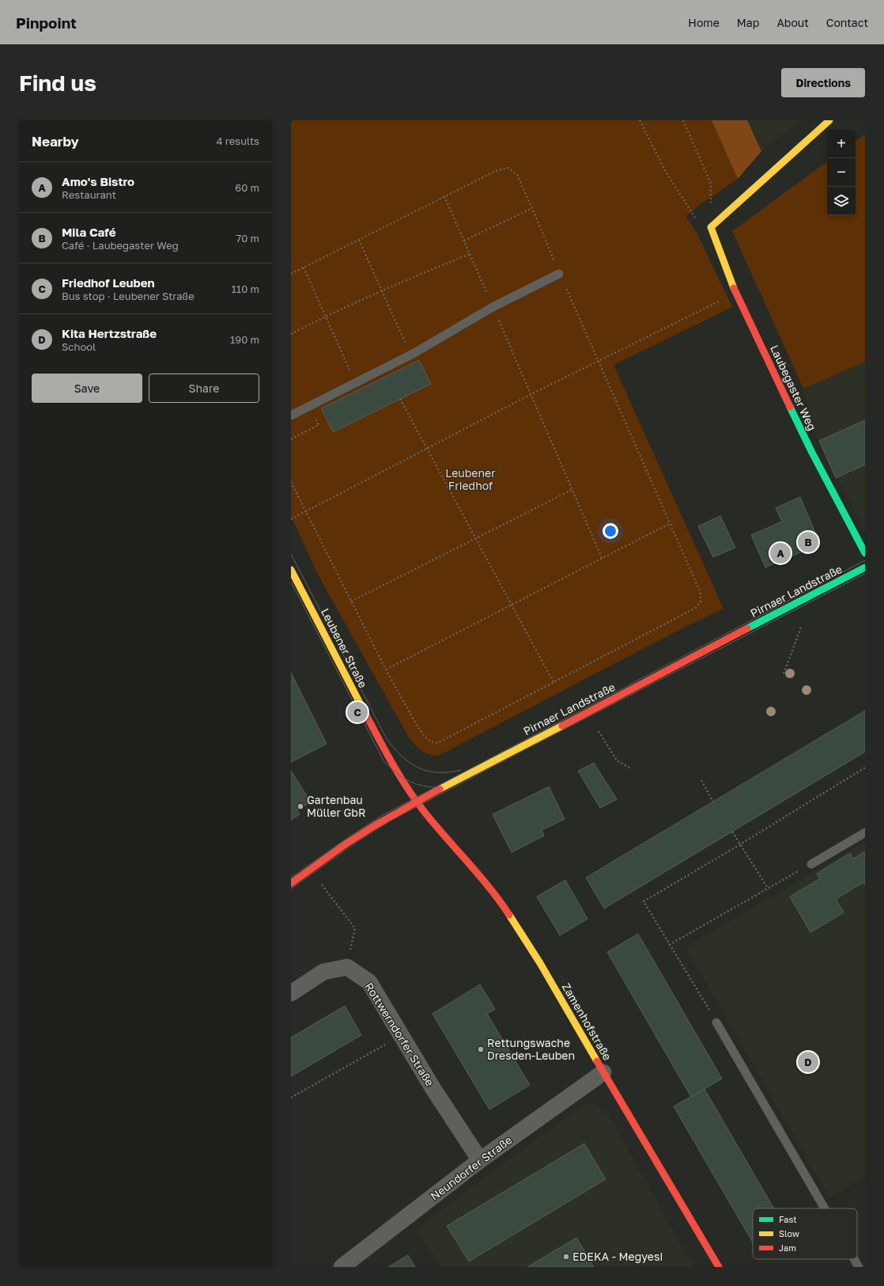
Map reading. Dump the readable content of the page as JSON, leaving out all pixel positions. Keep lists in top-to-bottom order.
{
  "streets": {
    "street": [
      "Laubegaster Weg",
      "Pirnaer Landstraße",
      "Leubener Straße",
      "Zamenhofstraße",
      "Rottwerndorfer Straße",
      "Neundorfer Straße"
    ]
  },
  "crossings": [
    ["Pirnaer Landstraße", "Leubener Straße"],
    ["Pirnaer Landstraße", "Zamenhofstraße"],
    ["Leubener Straße", "Zamenhofstraße"],
    ["Zamenhofstraße", "Neundorfer Straße"],
    ["Rottwerndorfer Straße", "Neundorfer Straße"]
  ],
  "parks": ["Leubener Friedhof"],
  "places": ["Gartenbau Müller GbR", "Rettungswache Dresden-Leuben", "EDEKA - Megyesi"],
  "legend": ["Fast", "Slow", "Jam"],
  "page": {
    "header": "Pinpoint",
    "nav": [
      "Home",
      "Map",
      "About",
      "Contact"
    ],
    "buttons": [
      "Directions",
      ["Save", "Share"]
    ],
    "title": "Find us",
    "heading": ["Nearby", "4 results"],
    "map_buttons": ["+", "−"],
    "list": [
      {
        "mark": "A",
        "name": "Amo's Bistro",
        "note": "Restaurant",
        "value": "60 m"
      },
      {
        "mark": "B",
        "name": "Mila Café",
        "note": "Café · Laubegaster Weg",
        "value": "70 m"
      },
      {
        "mark": "C",
        "name": "Friedhof Leuben",
        "note": "Bus stop · Leubener Straße",
        "value": "110 m"
      },
      {
        "mark": "D",
        "name": "Kita Hertzstraße",
        "note": "School",
        "value": "190 m"
      }
    ],
    "pins": [
      "B",
      "A",
      "C",
      "D"
    ]
  }
}
